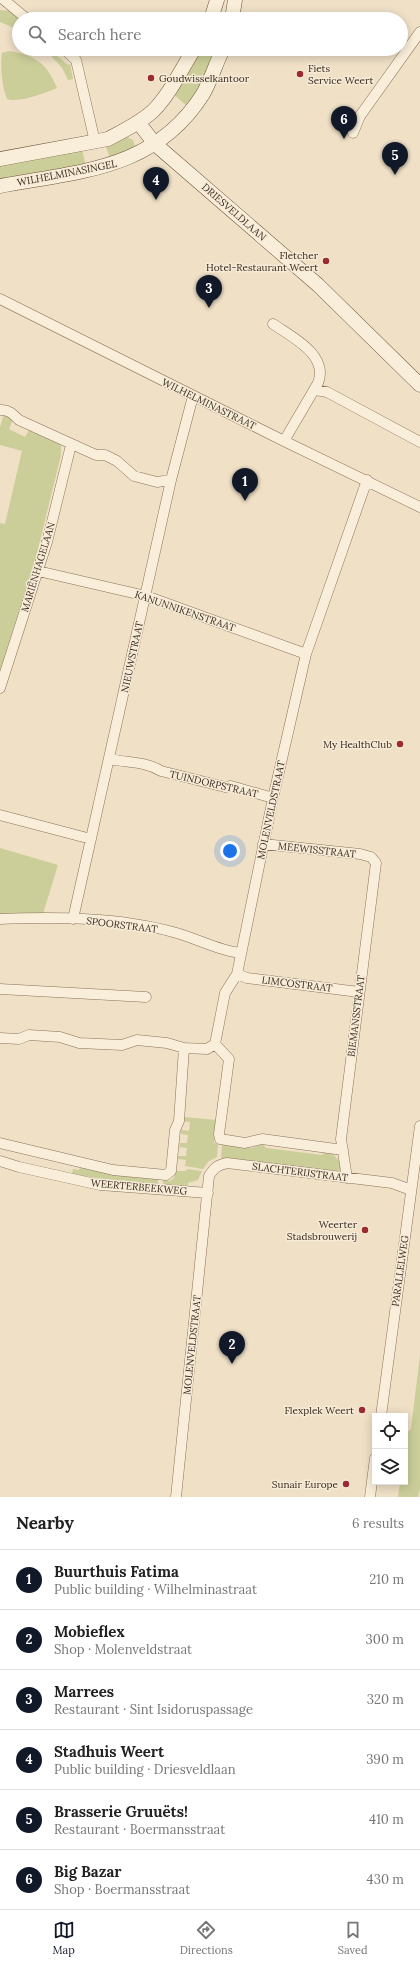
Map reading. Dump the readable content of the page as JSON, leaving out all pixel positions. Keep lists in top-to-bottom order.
{
  "streets": {
    "street": [
      "WILHELMINASINGEL",
      "DRIESVELDLAAN",
      "WILHELMINASTRAAT",
      "MARIËNHAGELAAN",
      "KANUNNIKENSTRAAT",
      "NIEUWSTRAAT",
      "TUINDORPSTRAAT",
      "MOLENVELDSTRAAT",
      "MEEWISSTRAAT",
      "SPOORSTRAAT",
      "LIMCOSTRAAT",
      "BIEMANSSTRAAT",
      "SLACHTERIJSTRAAT",
      "WEERTERBEEKWEG",
      "PARALLELWEG"
    ]
  },
  "crossings": [
    ["WILHELMINASINGEL", "DRIESVELDLAAN"],
    ["WILHELMINASTRAAT", "NIEUWSTRAAT"],
    ["WILHELMINASTRAAT", "MOLENVELDSTRAAT"],
    ["MARIËNHAGELAAN", "KANUNNIKENSTRAAT"],
    ["KANUNNIKENSTRAAT", "NIEUWSTRAAT"],
    ["KANUNNIKENSTRAAT", "MOLENVELDSTRAAT"],
    ["NIEUWSTRAAT", "TUINDORPSTRAAT"],
    ["NIEUWSTRAAT", "SPOORSTRAAT"],
    ["TUINDORPSTRAAT", "MOLENVELDSTRAAT"],
    ["MOLENVELDSTRAAT", "MEEWISSTRAAT"],
    ["MOLENVELDSTRAAT", "SPOORSTRAAT"],
    ["MOLENVELDSTRAAT", "LIMCOSTRAAT"],
    ["MOLENVELDSTRAAT", "SLACHTERIJSTRAAT"],
    ["MOLENVELDSTRAAT", "WEERTERBEEKWEG"],
    ["MEEWISSTRAAT", "BIEMANSSTRAAT"],
    ["LIMCOSTRAAT", "BIEMANSSTRAAT"],
    ["BIEMANSSTRAAT", "SLACHTERIJSTRAAT"],
    ["SLACHTERIJSTRAAT", "WEERTERBEEKWEG"],
    ["SLACHTERIJSTRAAT", "PARALLELWEG"]
  ],
  "places": [
    "Fiets Service Weert",
    "Goudwisselkantoor",
    "Fletcher Hotel-Restaurant Weert",
    "My HealthClub",
    "Weerter Stadsbrouwerij",
    "Flexplek Weert",
    "Sunair Europe"
  ],
  "page": {
    "search": "Search here",
    "pins": [
      "6",
      "5",
      "4",
      "3",
      "1",
      "2"
    ],
    "heading": ["Nearby", "6 results"],
    "list": [
      {
        "mark": "1",
        "name": "Buurthuis Fatima",
        "note": "Public building · Wilhelminastraat",
        "value": "210 m"
      },
      {
        "mark": "2",
        "name": "Mobieflex",
        "note": "Shop · Molenveldstraat",
        "value": "300 m"
      },
      {
        "mark": "3",
        "name": "Marrees",
        "note": "Restaurant · Sint Isidoruspassage",
        "value": "320 m"
      },
      {
        "mark": "4",
        "name": "Stadhuis Weert",
        "note": "Public building · Driesveldlaan",
        "value": "390 m"
      },
      {
        "mark": "5",
        "name": "Brasserie Gruuëts!",
        "note": "Restaurant · Boermansstraat",
        "value": "410 m"
      },
      {
        "mark": "6",
        "name": "Big Bazar",
        "note": "Shop · Boermansstraat",
        "value": "430 m"
      }
    ],
    "nav": ["Map", "Directions", "Saved"]
  }
}
